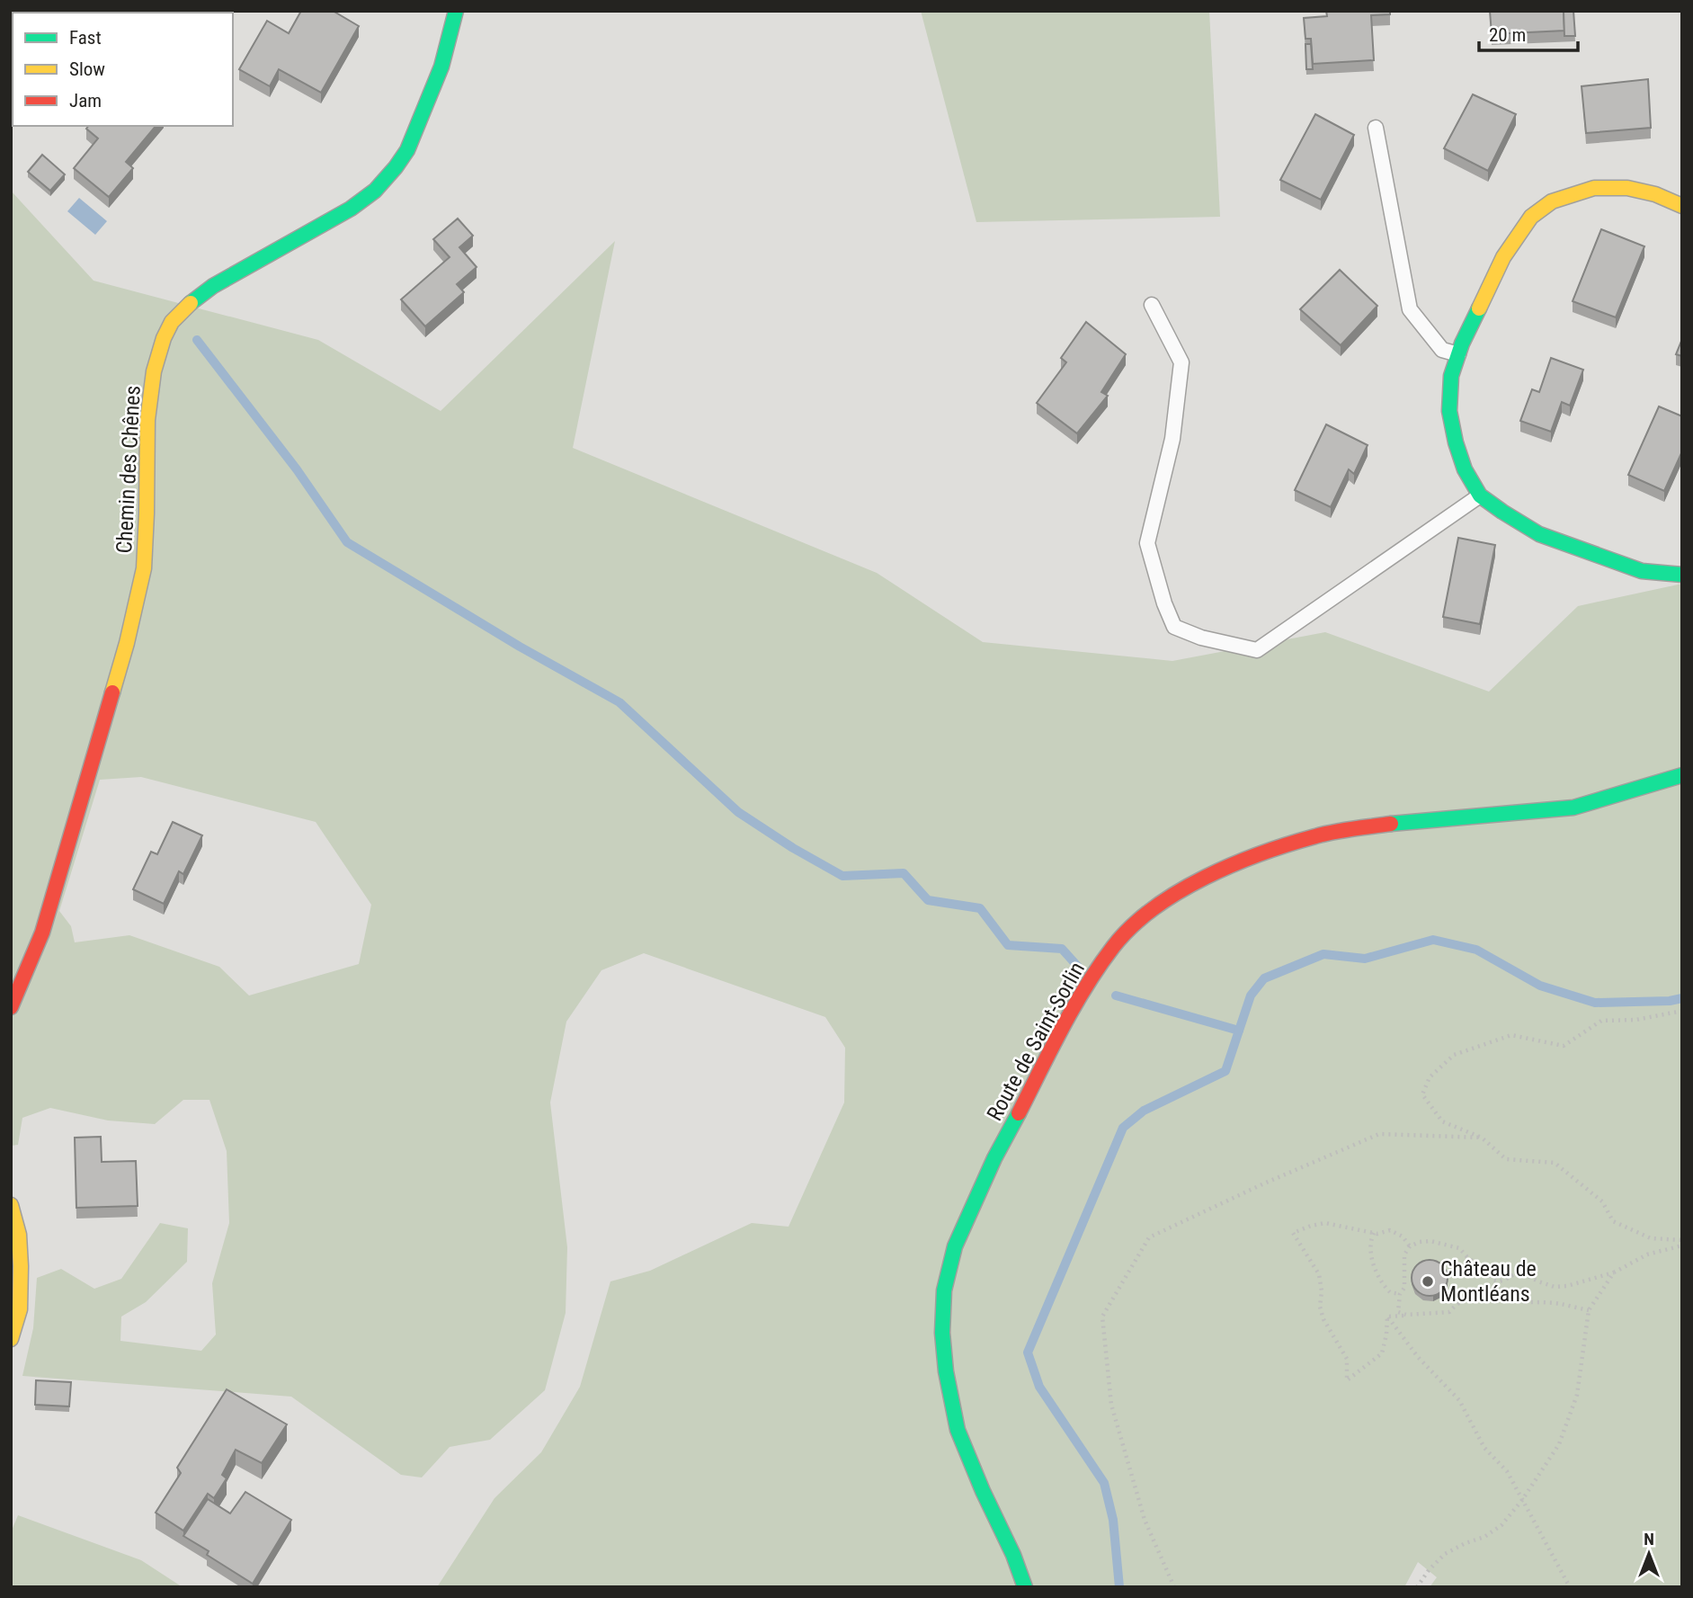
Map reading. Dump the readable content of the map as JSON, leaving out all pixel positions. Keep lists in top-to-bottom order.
{
  "streets": {
    "street": ["Chemin des Chênes", "Route de Saint-Sorlin"]
  },
  "places": ["Château de Montléans"],
  "legend": ["Fast", "Slow", "Jam"],
  "scale_bar": "20 m",
  "north": "top"
}
